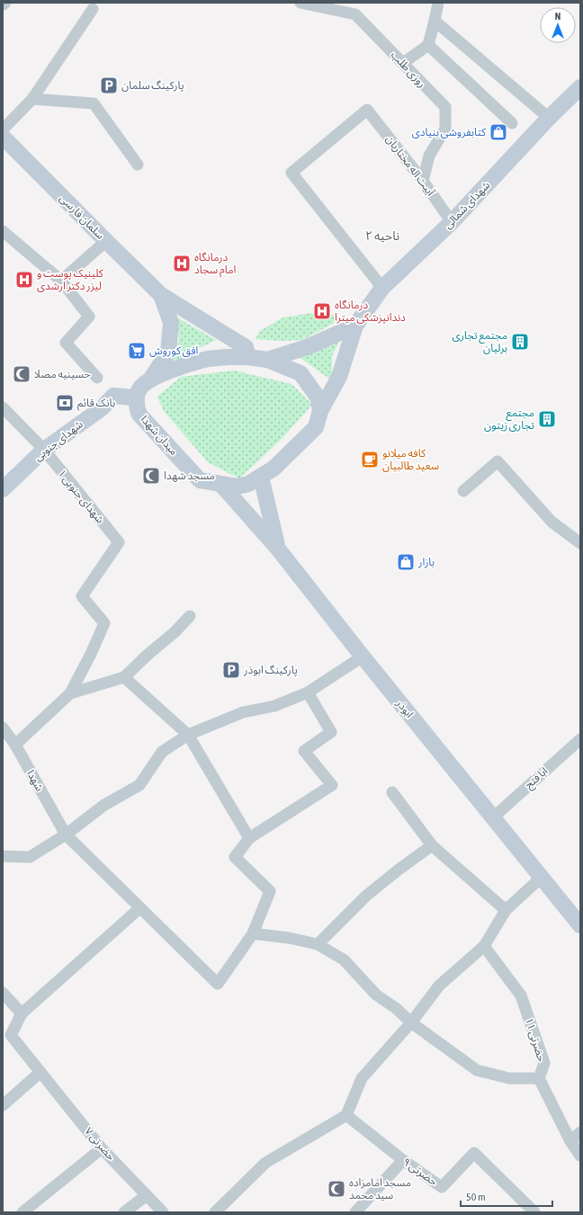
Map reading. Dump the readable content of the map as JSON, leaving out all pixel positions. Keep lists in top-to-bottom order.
{
  "streets": {
    "main road": [
      "شهدای شمالی",
      "سلمان فارسی",
      "میدان شهدا",
      "شهدای جنوبی",
      "ابوذر"
    ],
    "street": [
      "روزی طلب",
      "آییت اله مختاریان",
      "۱ شهدای جنوبی",
      "ابا فتح",
      "شهدا",
      "حضرتی ۱۱",
      "حضرتی ۷",
      "حضرتی ۹"
    ]
  },
  "crossings": [
    ["روزی طلب", "آییت اله مختاریان"],
    ["آییت اله مختاریان", "شهدای شمالی"],
    ["شهدای شمالی", "میدان شهدا"],
    ["میدان شهدا", "شهدای جنوبی"],
    ["میدان شهدا", "ابوذر"],
    ["شهدای جنوبی", "۱ شهدای جنوبی"],
    ["ابوذر", "ابا فتح"]
  ],
  "districts": ["ناحیه ۲"],
  "places": {
    "parking": ["پارکینگ سلمان", "پارکینگ ابوذر"],
    "shop": ["کتابفروشی بنیادی", "بازار"],
    "hospital": ["درمانگاه امام سجاد", "کلینیک پوست و لیزر دکتر ارشدی", "درمانگاه دندانپزشکی میترا"],
    "building": ["مجتمع تجاری برلیان", "مجتمع تجاری زیتون"],
    "supermarket": ["افق کوروش"],
    "mosque": ["حسینیه مصلا", "مسجد شهدا", "مسجد امامزاده سید محمد"],
    "bank": ["بانک قائم"],
    "cafe": ["کافه میلانو سعید طالبیان"]
  },
  "scale_bar": "50 m",
  "north": "top"
}
